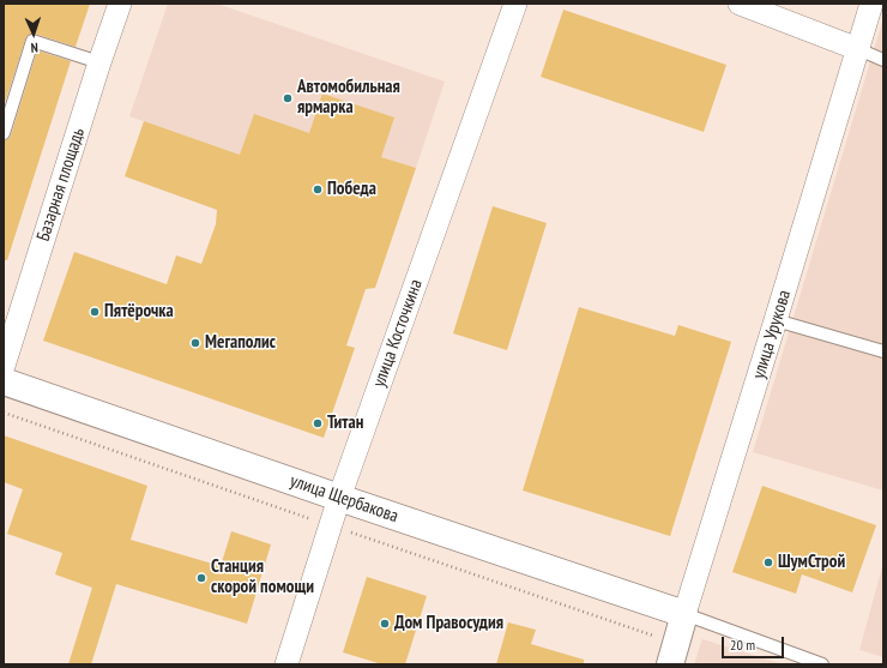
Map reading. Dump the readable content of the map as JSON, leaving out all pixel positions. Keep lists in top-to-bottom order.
{
  "streets": {
    "street": [
      "Базарная площадь",
      "улица Косточкина",
      "улица Урукова",
      "улица Щербакова"
    ]
  },
  "crossings": [
    ["улица Косточкина", "улица Щербакова"],
    ["улица Урукова", "улица Щербакова"]
  ],
  "places": [
    "Автомобильная ярмарка",
    "Победа",
    "Пятёрочка",
    "Мегаполис",
    "Титан",
    "ШумСтрой",
    "Станция скорой помощи",
    "Дом Правосудия"
  ],
  "scale_bar": "20 m",
  "north": "bottom"
}
